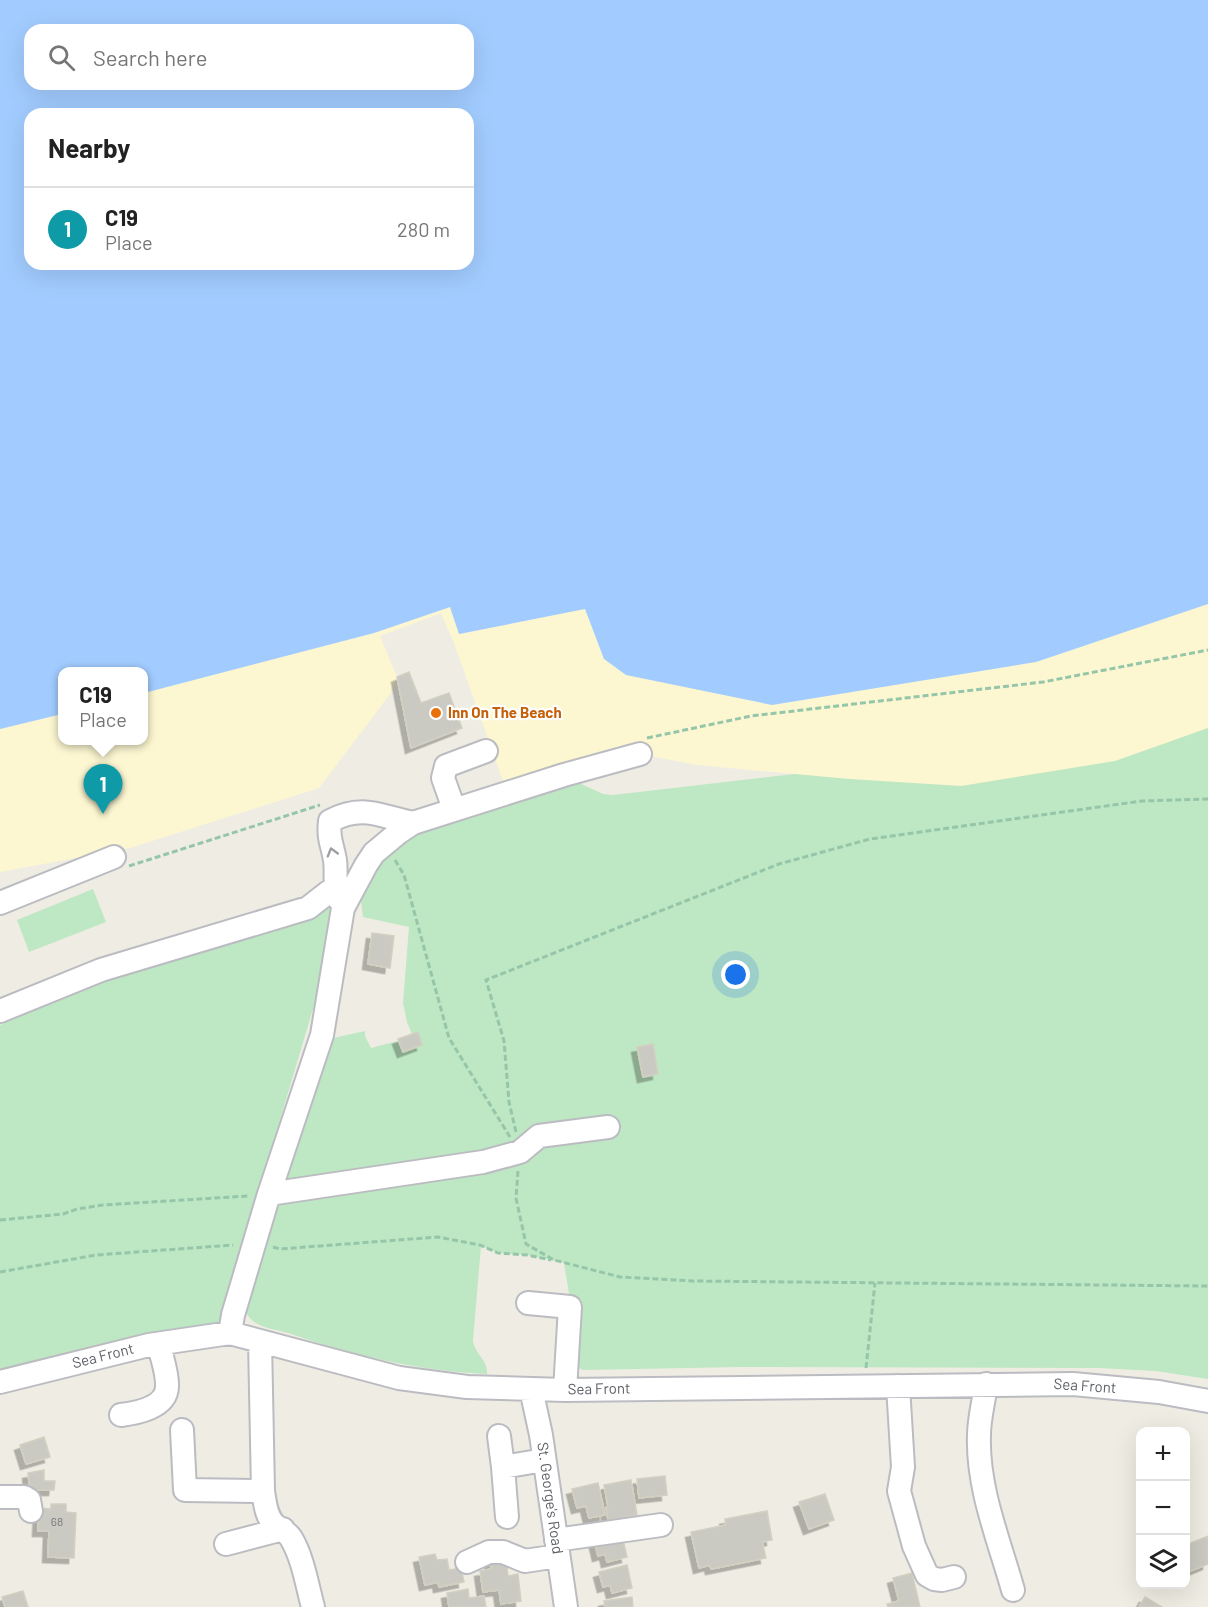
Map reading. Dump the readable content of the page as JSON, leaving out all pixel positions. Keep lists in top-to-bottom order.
{
  "streets": {
    "street": ["Sea Front", "St. George's Road"]
  },
  "crossings": [
    ["Sea Front", "St. George's Road"]
  ],
  "places": ["Inn On The Beach"],
  "house_numbers": ["68"],
  "page": {
    "search": "Search here",
    "heading": "Nearby",
    "list": [
      {
        "mark": "1",
        "name": "C19",
        "note": "Place",
        "value": "280 m"
      }
    ],
    "popup": ["C19", "Place"],
    "pins": "1",
    "map_buttons": ["+", "−"]
  }
}
